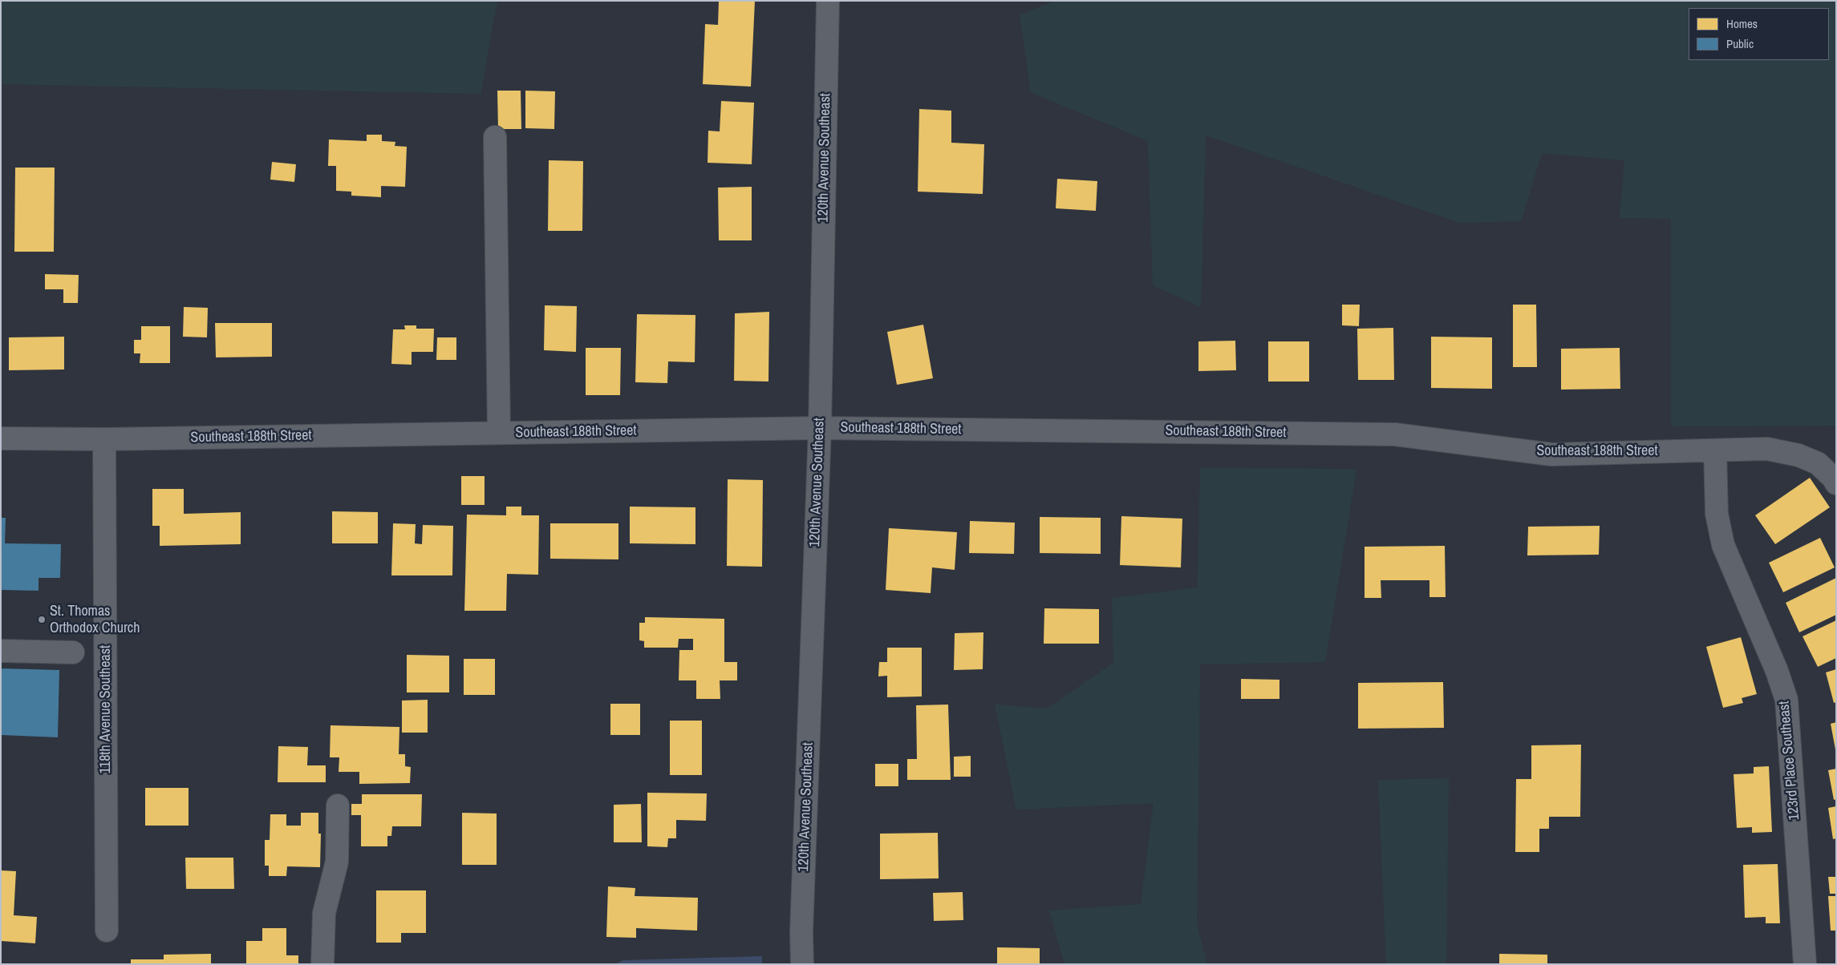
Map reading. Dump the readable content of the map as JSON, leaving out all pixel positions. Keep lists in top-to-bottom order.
{
  "streets": {
    "street": [
      "120th Avenue Southeast",
      "Southeast 188th Street",
      "118th Avenue Southeast",
      "123rd Place Southeast"
    ]
  },
  "crossings": [
    ["120th Avenue Southeast", "Southeast 188th Street"],
    ["Southeast 188th Street", "118th Avenue Southeast"],
    ["Southeast 188th Street", "123rd Place Southeast"]
  ],
  "places": ["St. Thomas Orthodox Church"],
  "legend": ["Homes", "Public"]
}
